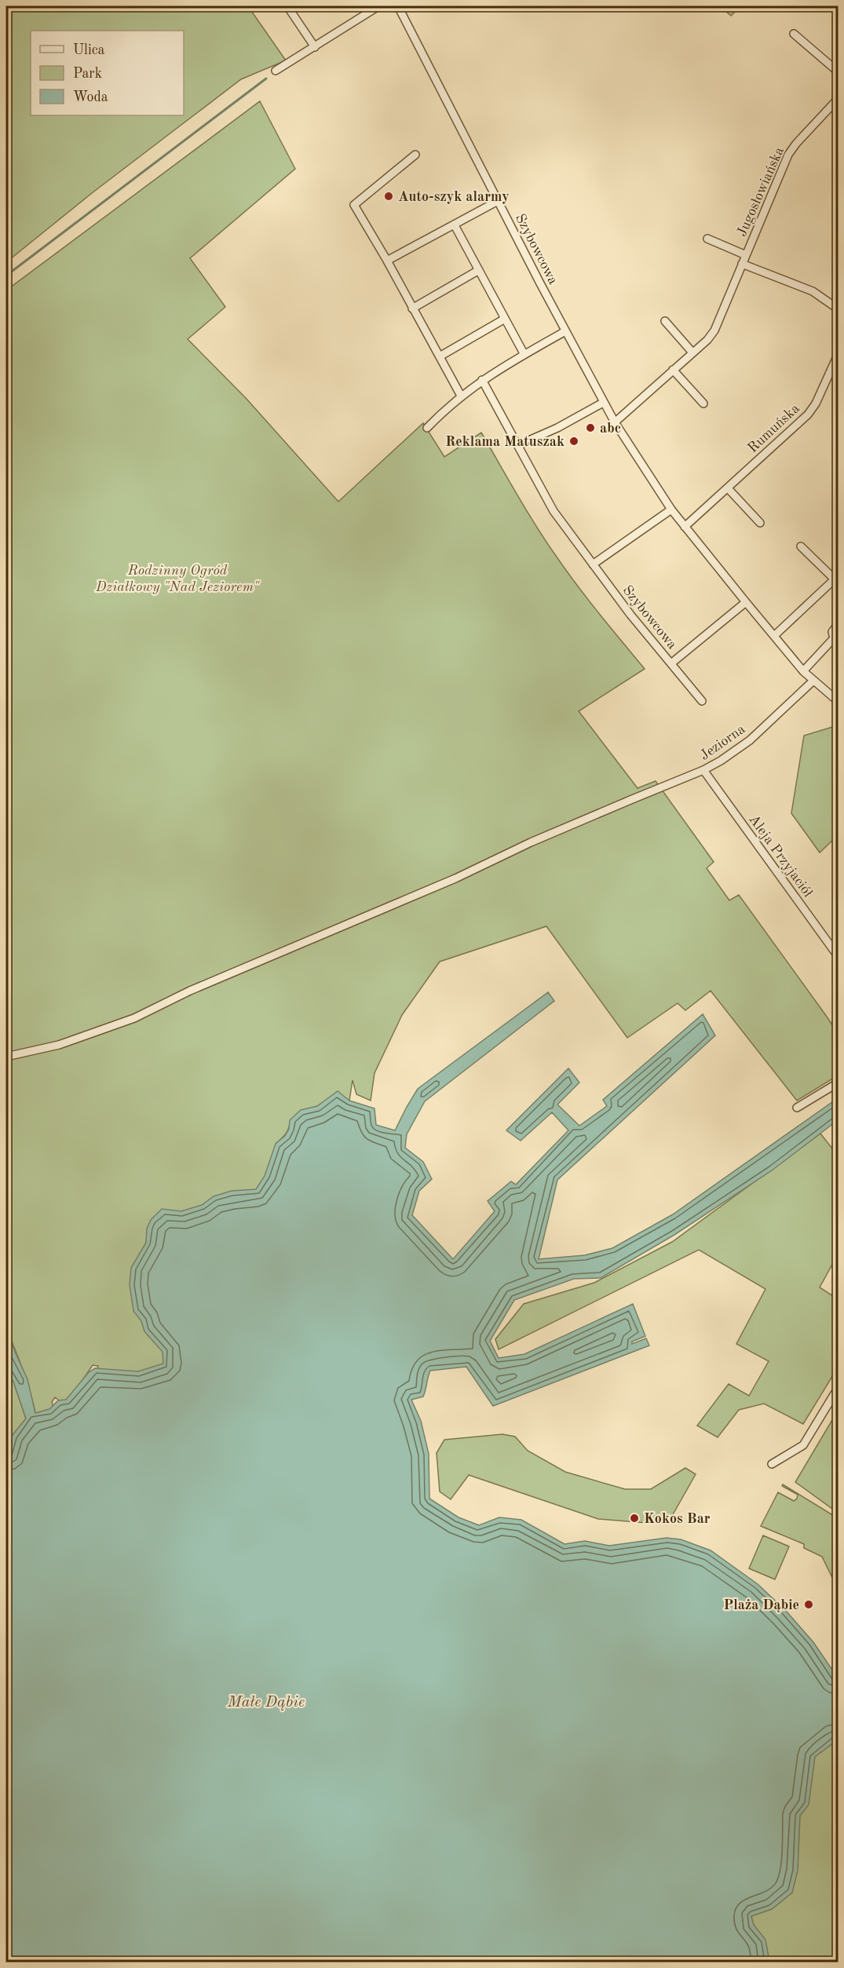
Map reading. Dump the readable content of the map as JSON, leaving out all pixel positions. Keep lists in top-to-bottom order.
{
  "streets": {
    "street": [
      "Jugosłowiańska",
      "Szybowcowa",
      "Rumuńska",
      "Jeziorna",
      "Aleja Przyjaciół"
    ]
  },
  "crossings": [
    ["Jugosłowiańska", "Szybowcowa"],
    ["Szybowcowa", "Rumuńska"],
    ["Szybowcowa", "Jeziorna"],
    ["Jeziorna", "Aleja Przyjaciół"]
  ],
  "water": ["Małe Dąbie"],
  "parks": ["Rodzinny Ogród Działkowy \"Nad Jeziorem\""],
  "places": [
    "Auto-szyk alarmy",
    "abc",
    "Reklama Matuszak",
    "Kokos Bar",
    "Plaża Dąbie"
  ],
  "legend": ["Ulica", "Park", "Woda"]
}
